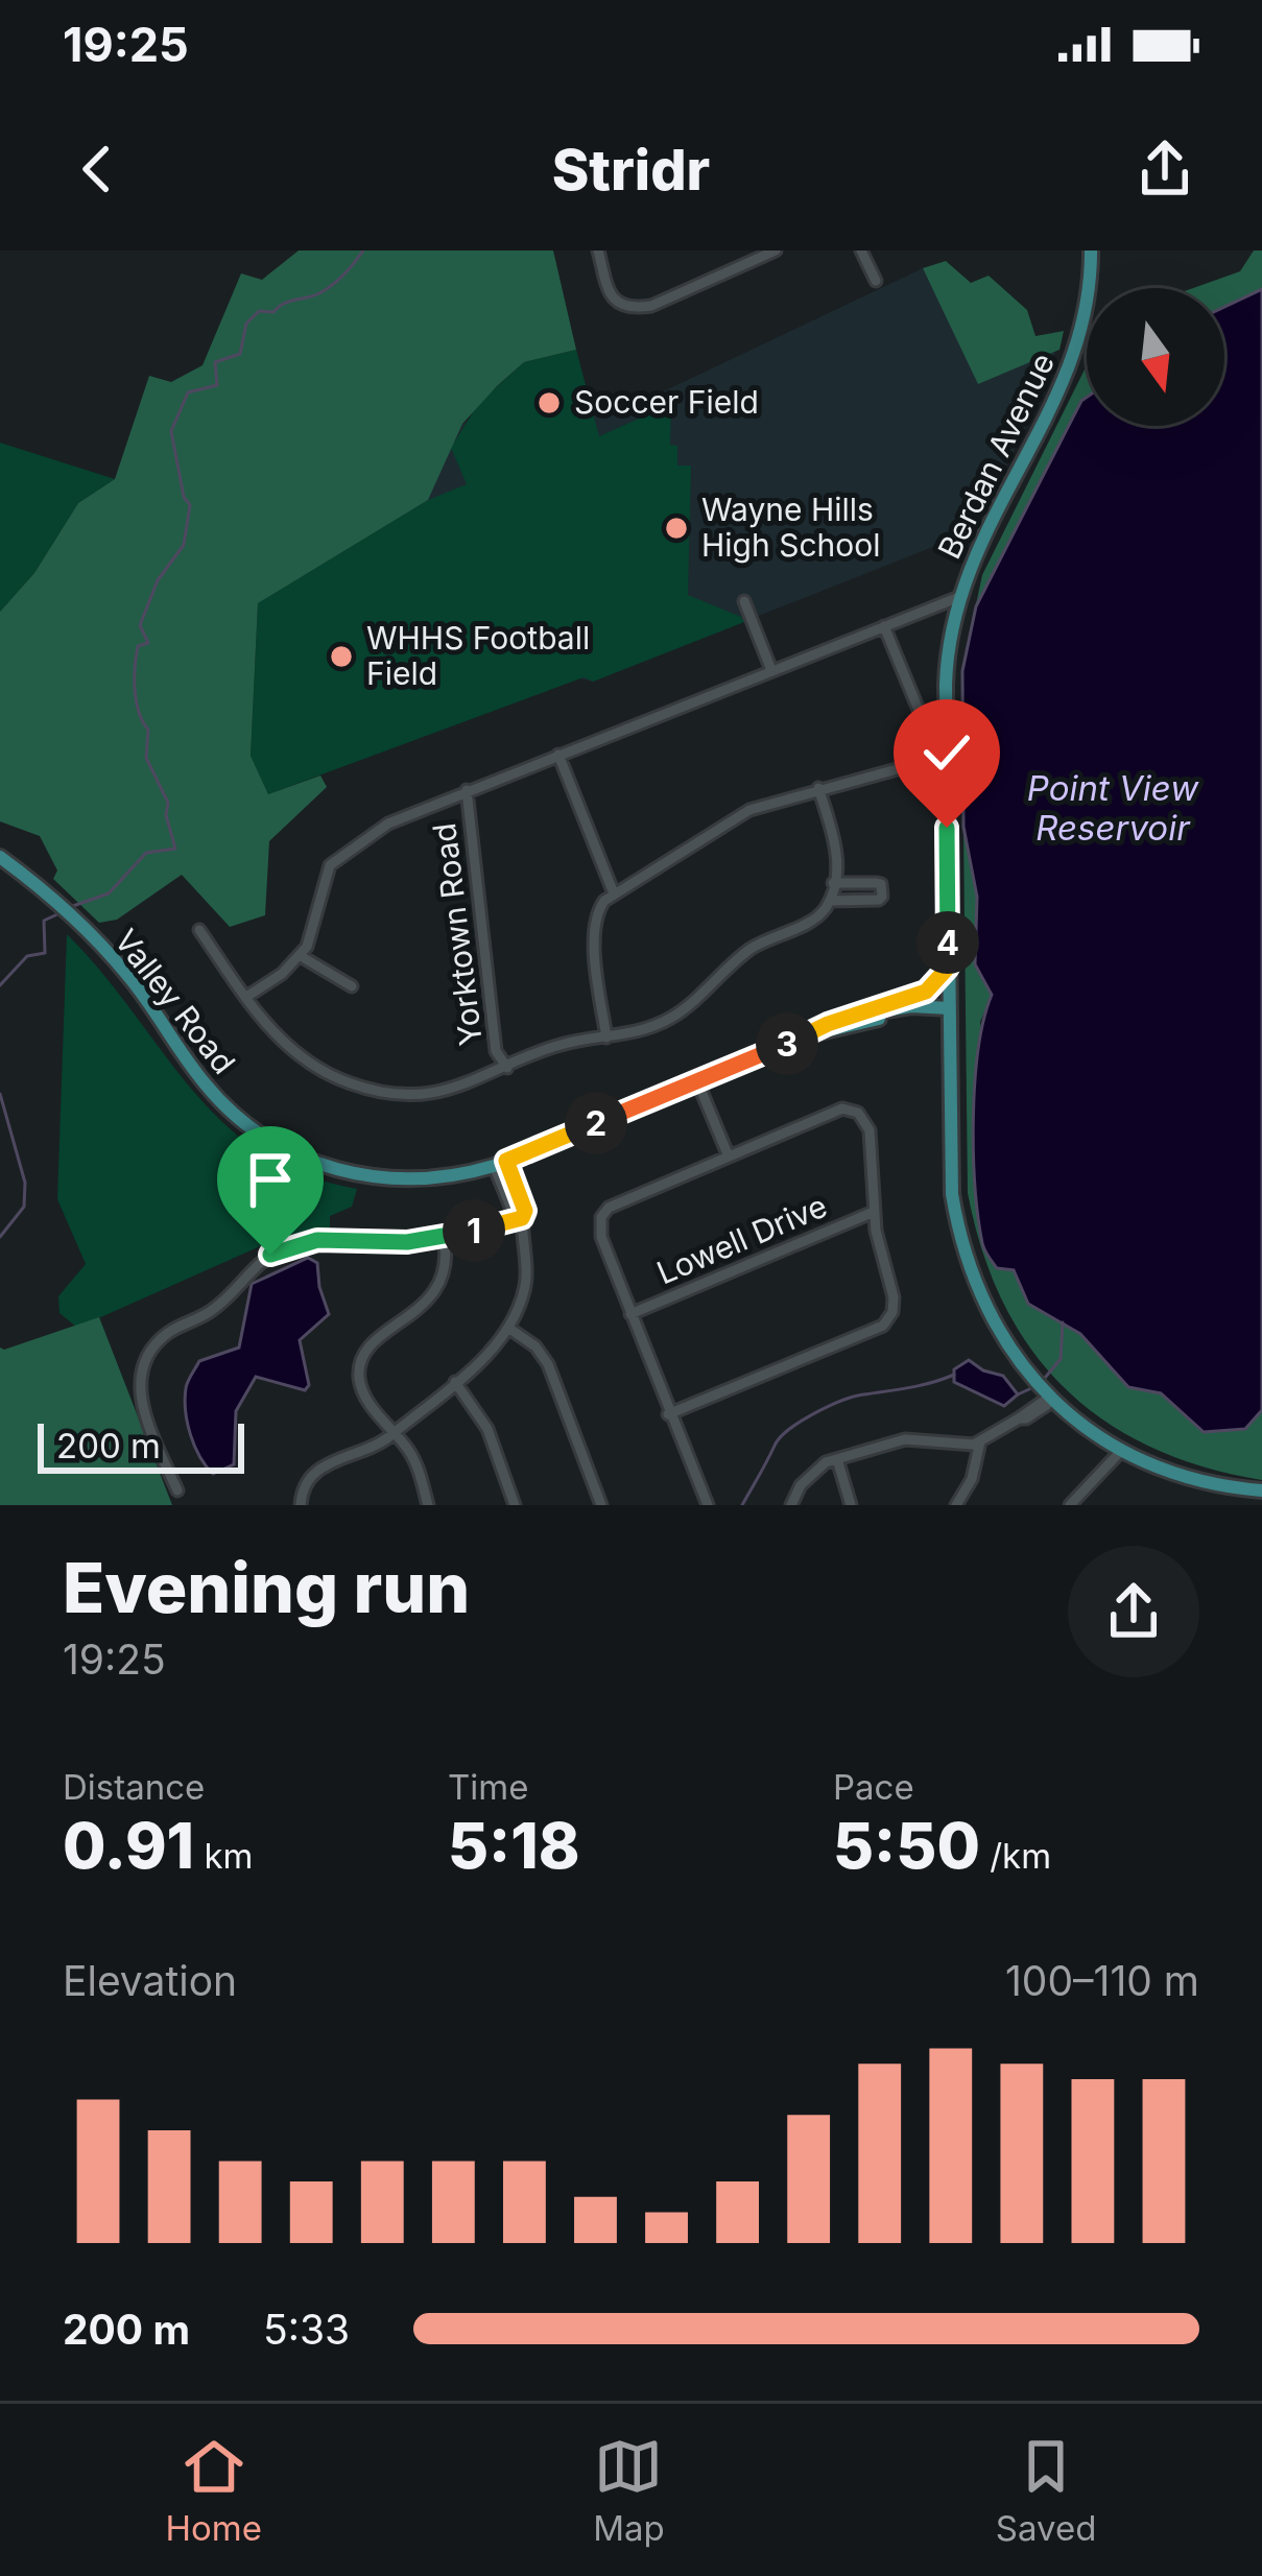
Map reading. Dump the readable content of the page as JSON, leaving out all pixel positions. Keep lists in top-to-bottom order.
{
  "streets": {
    "main road": ["Berdan Avenue", "Valley Road"],
    "street": ["Yorktown Road", "Lowell Drive"]
  },
  "crossings": [
    ["Berdan Avenue", "Valley Road"]
  ],
  "water": ["Point View Reservoir"],
  "places": ["Soccer Field", "Wayne Hills High School", "WHHS Football Field"],
  "scale_bar": "200 m",
  "north": "bottom",
  "page": {
    "status": "19:25",
    "header": "Stridr",
    "pins": [
      "4",
      "3",
      "2",
      "1"
    ],
    "scale": "200 m",
    "heading": ["Evening run", "19:25"],
    "stats": [
      ["Distance", "0.91 km"],
      ["Time", "5:18"],
      ["Pace", "5:50 /km"]
    ],
    "chart": ["Elevation", "100–110 m"],
    "list": [
      {
        "name": "200 m",
        "note": "5:33"
      }
    ],
    "tabs": ["Home", "Map", "Saved"]
  }
}
